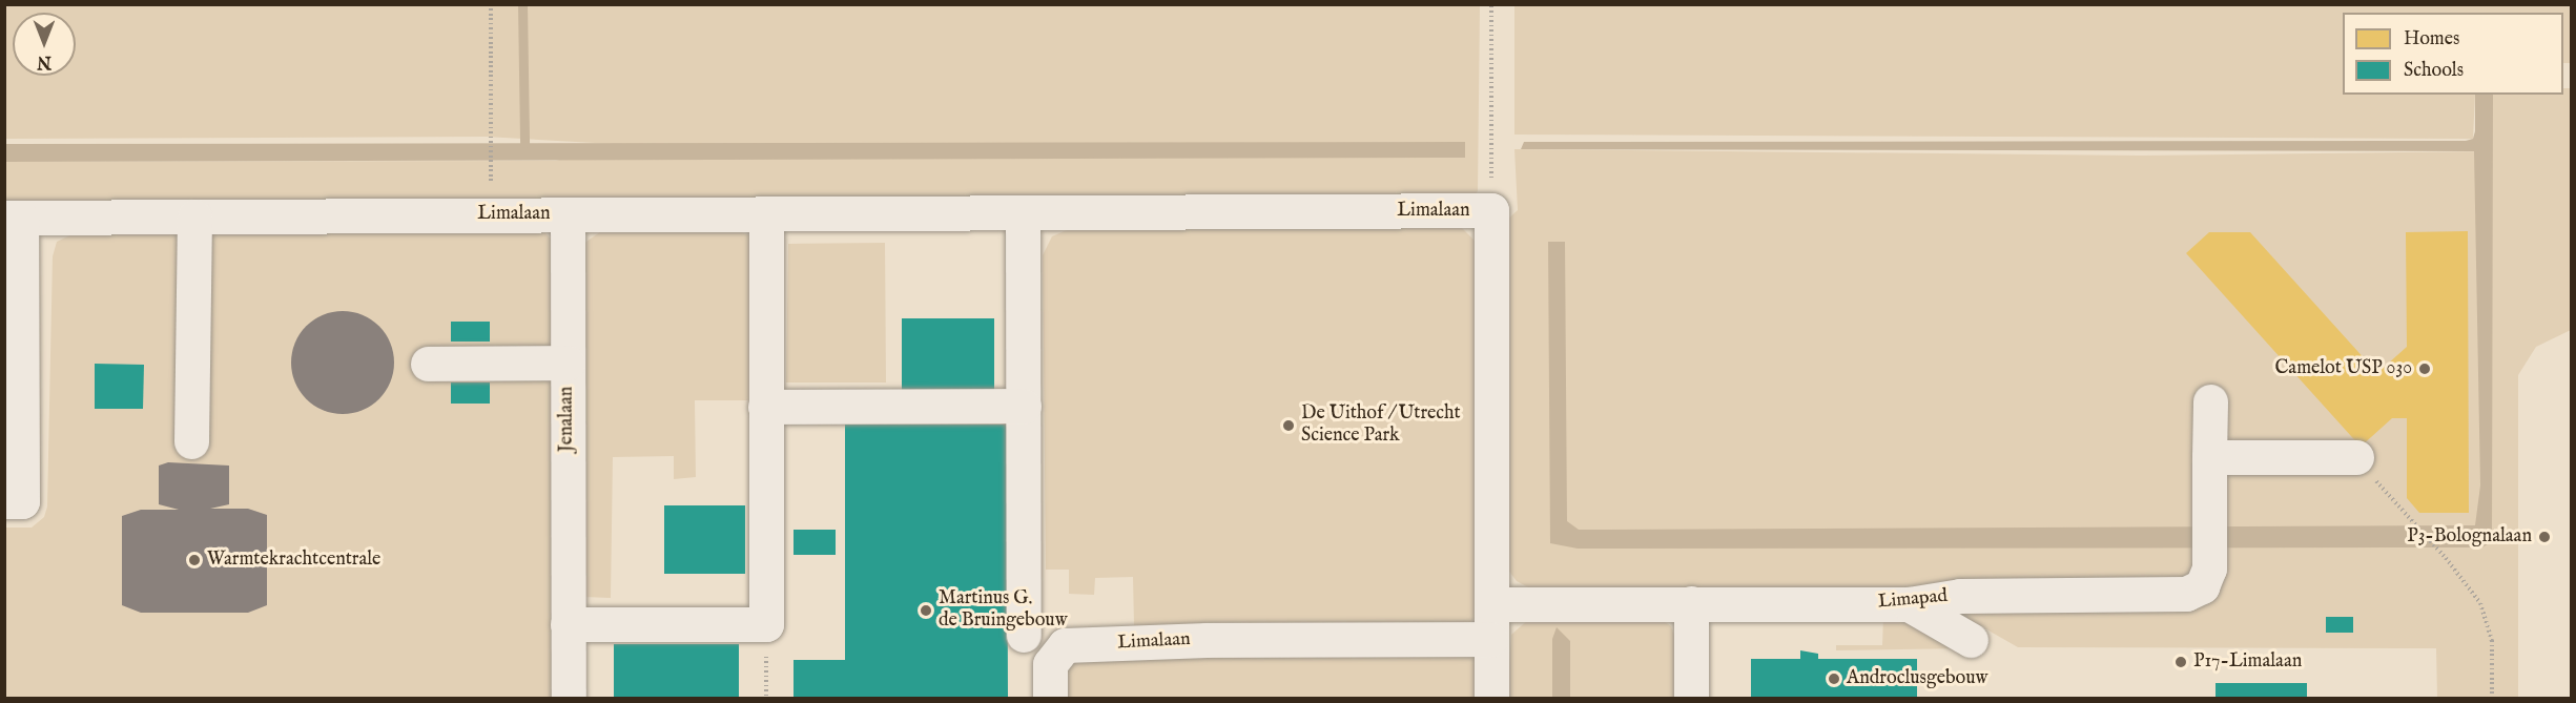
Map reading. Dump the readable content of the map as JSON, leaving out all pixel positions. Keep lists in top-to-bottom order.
{
  "streets": {
    "street": ["Limalaan", "Jenalaan", "Limapad"]
  },
  "crossings": [
    ["Limalaan", "Jenalaan"],
    ["Limalaan", "Limapad"]
  ],
  "places": [
    "Camelot USP 030",
    "De Uithof / Utrecht Science Park",
    "P3-Bolognalaan",
    "Warmtekrachtcentrale",
    "Martinus G. de Bruingebouw",
    "P17-Limalaan",
    "Androclusgebouw"
  ],
  "legend": ["Homes", "Schools"],
  "north": "bottom"
}
